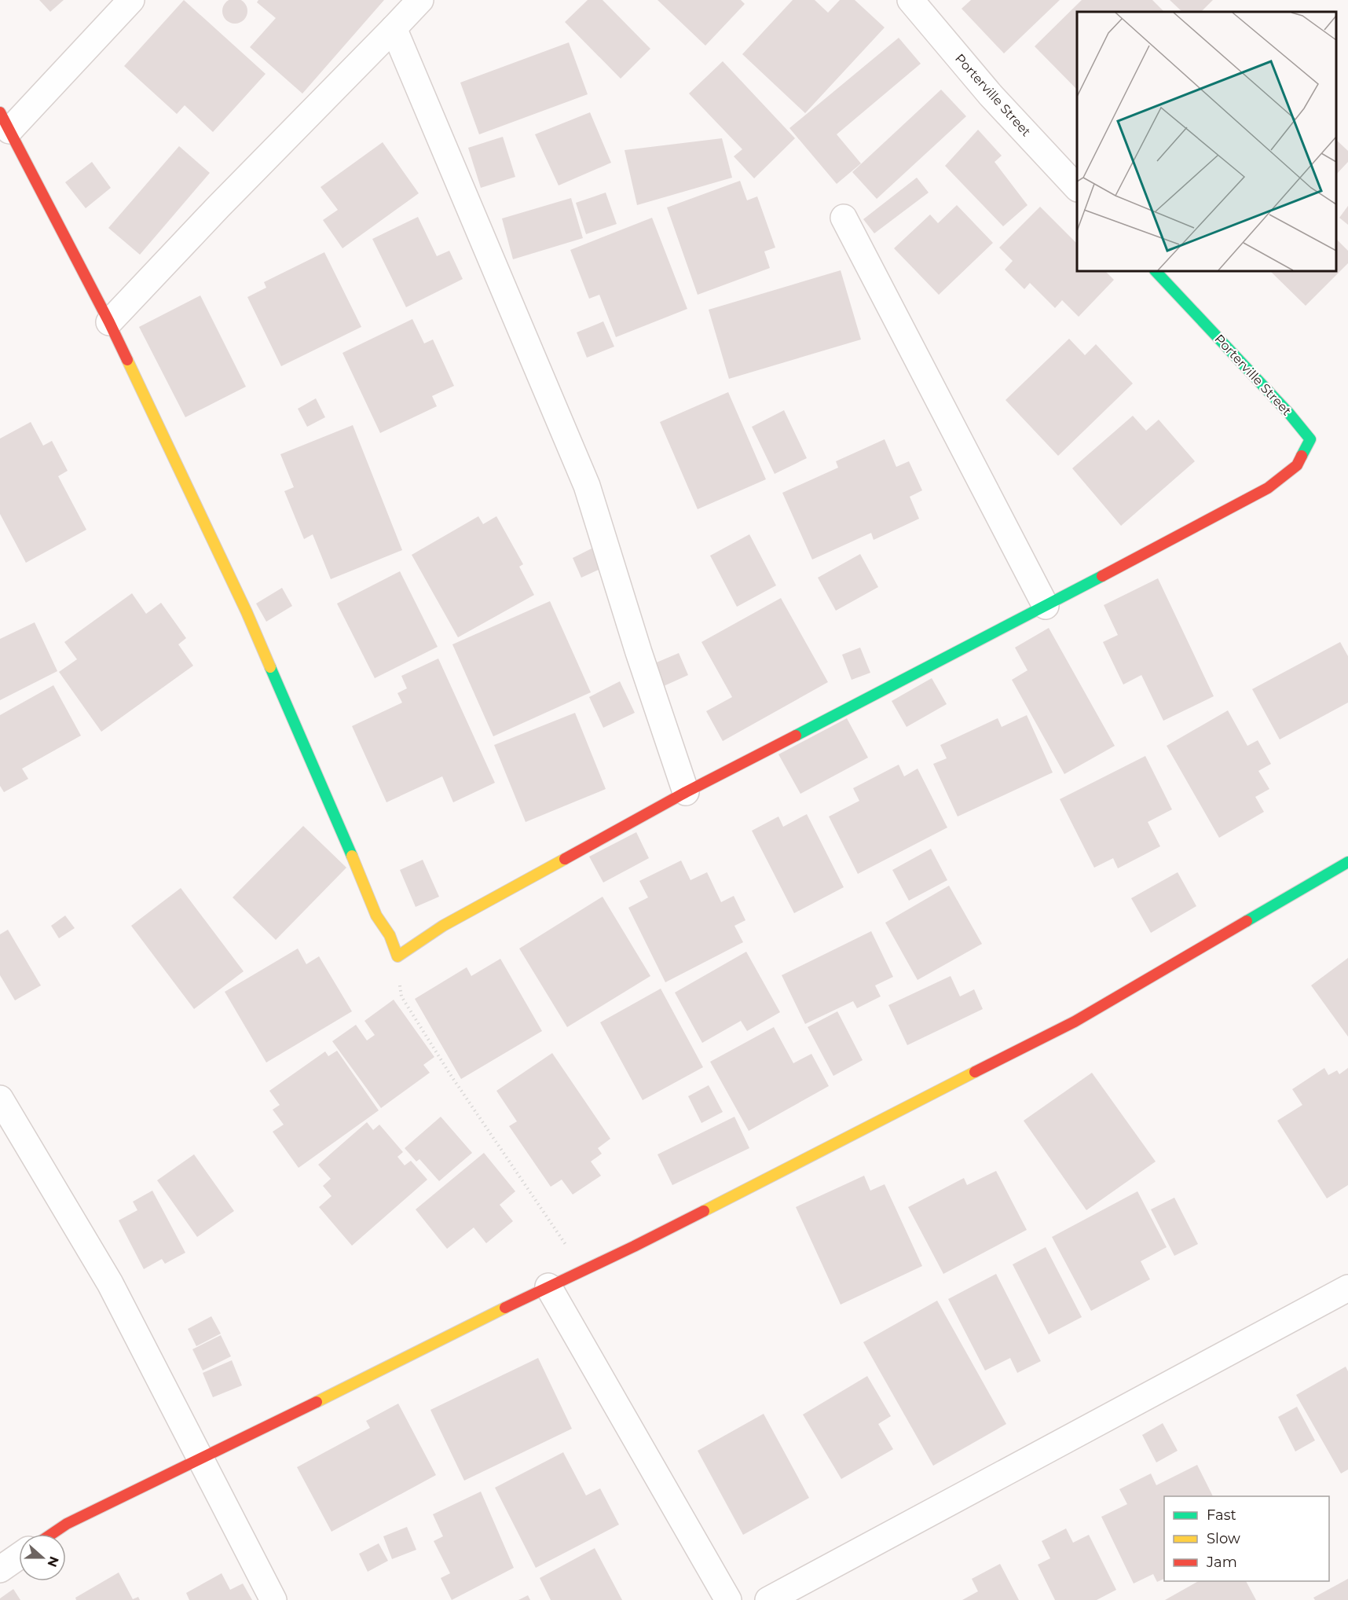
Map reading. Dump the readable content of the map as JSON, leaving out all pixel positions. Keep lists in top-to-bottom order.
{
  "streets": {
    "street": ["Porterville Street"]
  },
  "legend": ["Fast", "Slow", "Jam"],
  "north": "right"
}
